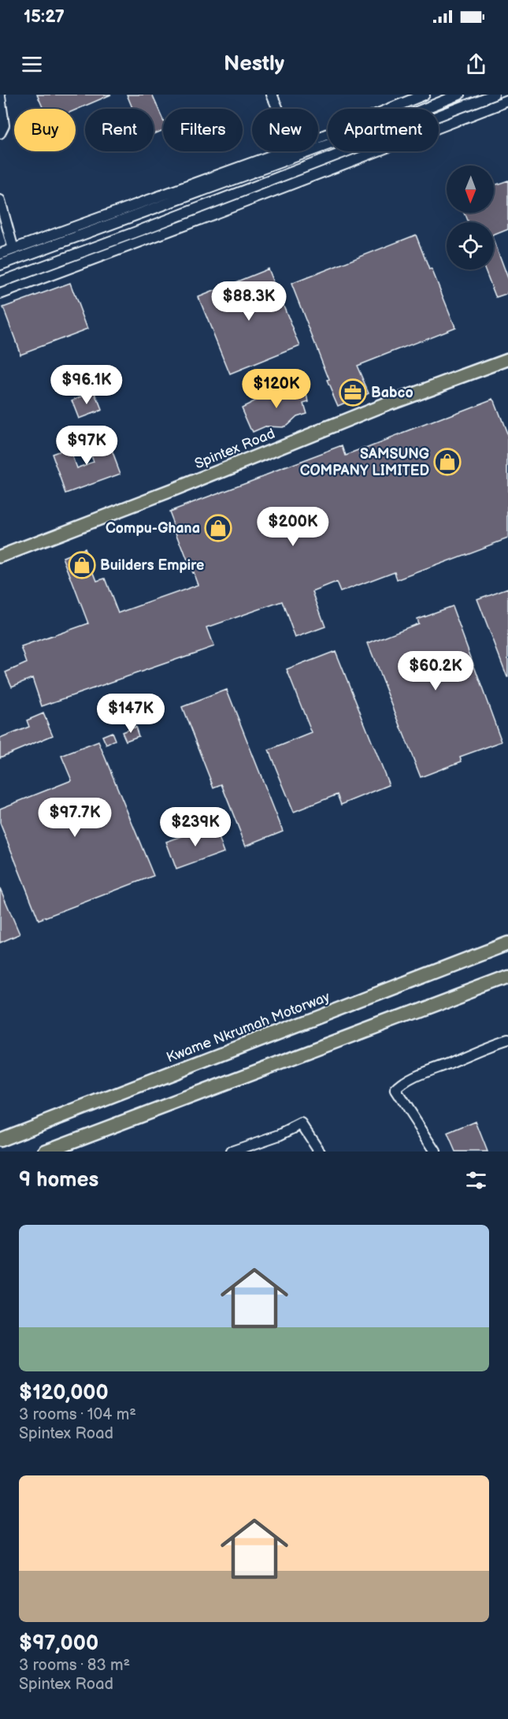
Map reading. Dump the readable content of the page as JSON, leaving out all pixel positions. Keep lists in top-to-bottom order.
{
  "streets": {
    "highway": ["Kwame Nkrumah Motorway"],
    "main road": ["Spintex Road"]
  },
  "places": {
    "office": ["Babco"],
    "shop": ["SAMSUNG COMPANY LIMITED", "Compu-Ghana", "Builders Empire"]
  },
  "north": "bottom",
  "page": {
    "status": "15:27",
    "header": "Nestly",
    "chip": [
      "Buy",
      "Rent",
      "Filters",
      "New",
      "Apartment"
    ],
    "price": [
      "$88.3K",
      "$96.1K",
      "$120K",
      "$97K",
      "$200K",
      "$60.2K",
      "$147K",
      "$97.7K",
      "$239K"
    ],
    "heading": "9 homes",
    "list": [
      {
        "name": "$120,000",
        "note": "3 rooms · 104 m² · Spintex Road"
      },
      {
        "name": "$97,000",
        "note": "3 rooms · 83 m² · Spintex Road"
      }
    ]
  }
}
